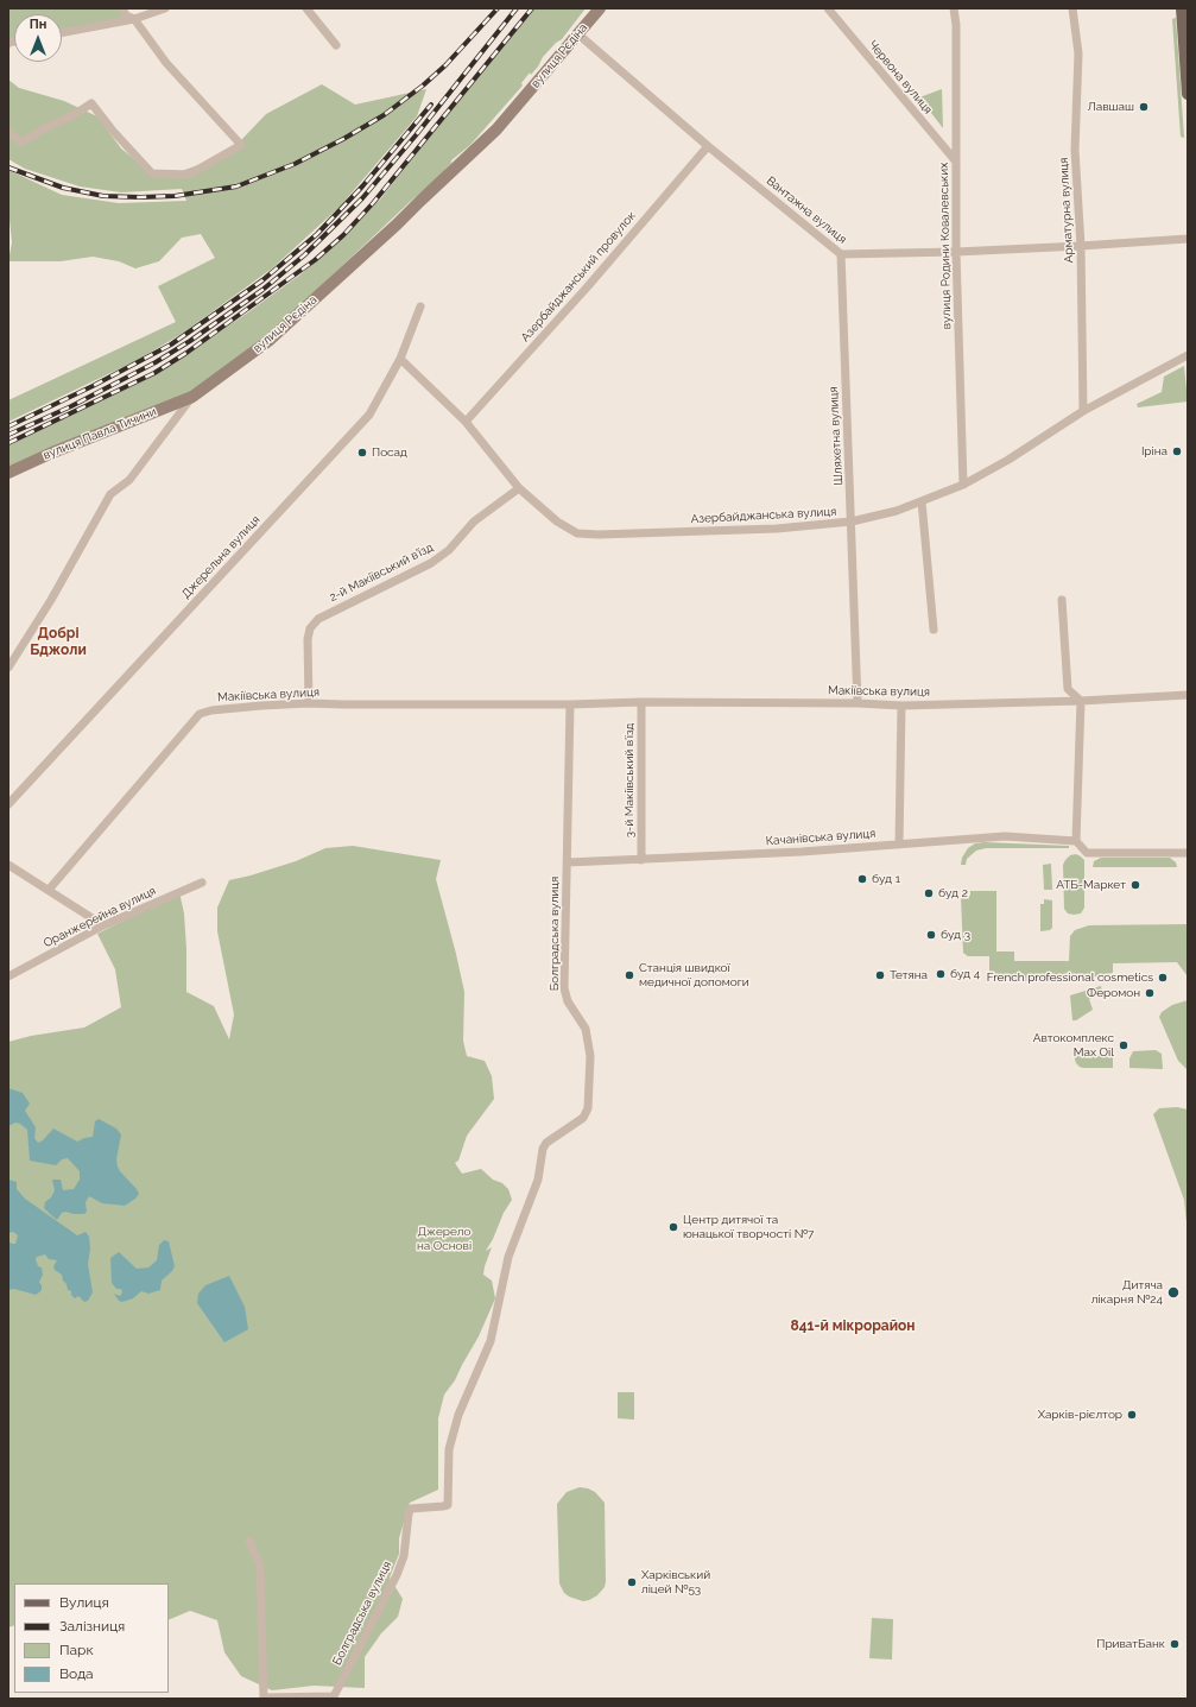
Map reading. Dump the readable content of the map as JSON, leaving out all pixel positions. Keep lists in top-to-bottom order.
{
  "streets": {
    "main road": ["вулиця Рєдіна", "вулиця Павла Тичини"],
    "street": [
      "Червона вулиця",
      "Вантажна вулиця",
      "Арматурна вулиця",
      "вулиця Родини Ковалевських",
      "Азербайджанський провулок",
      "Шляхетна вулиця",
      "Азербайджанська вулиця",
      "Джерельна вулиця",
      "2-й Макіївський в’їзд",
      "Макіївська вулиця",
      "3-й Макіївський в’їзд",
      "Качанівська вулиця",
      "Оранжерейна вулиця",
      "Болградська вулиця"
    ]
  },
  "crossings": [
    ["вулиця Рєдіна", "Вантажна вулиця"],
    ["вулиця Рєдіна", "вулиця Павла Тичини"],
    ["Червона вулиця", "вулиця Родини Ковалевських"],
    ["Вантажна вулиця", "Арматурна вулиця"],
    ["Вантажна вулиця", "вулиця Родини Ковалевських"],
    ["Вантажна вулиця", "Азербайджанський провулок"],
    ["Вантажна вулиця", "Шляхетна вулиця"],
    ["Арматурна вулиця", "Азербайджанська вулиця"],
    ["вулиця Родини Ковалевських", "Азербайджанська вулиця"],
    ["Азербайджанський провулок", "Азербайджанська вулиця"],
    ["Шляхетна вулиця", "Азербайджанська вулиця"],
    ["Шляхетна вулиця", "Макіївська вулиця"],
    ["Азербайджанська вулиця", "Джерельна вулиця"],
    ["Азербайджанська вулиця", "2-й Макіївський в’їзд"],
    ["2-й Макіївський в’їзд", "Макіївська вулиця"],
    ["Макіївська вулиця", "3-й Макіївський в’їзд"],
    ["3-й Макіївський в’їзд", "Качанівська вулиця"],
    ["Качанівська вулиця", "Болградська вулиця"]
  ],
  "districts": ["Добрі Бджоли", "841-й мікрорайон"],
  "parks": ["Джерело на Основі"],
  "places": [
    "Лавшаш",
    "Іріна",
    "Посад",
    "буд 1",
    "АТБ-Маркет",
    "буд 2",
    "буд 3",
    "буд 4",
    "Станція швидкої медичної допомоги",
    "Тетяна",
    "French professional cosmetics",
    "Феромон",
    "Автокомплекс Max Oil",
    "Центр дитячої та юнацької творчості №7",
    "Дитяча лікарня №24",
    "Харків-рієлтор",
    "Харківський ліцей №53",
    "ПриватБанк"
  ],
  "legend": [
    "Вулиця",
    "Залізниця",
    "Парк",
    "Вода"
  ],
  "north": "top"
}
